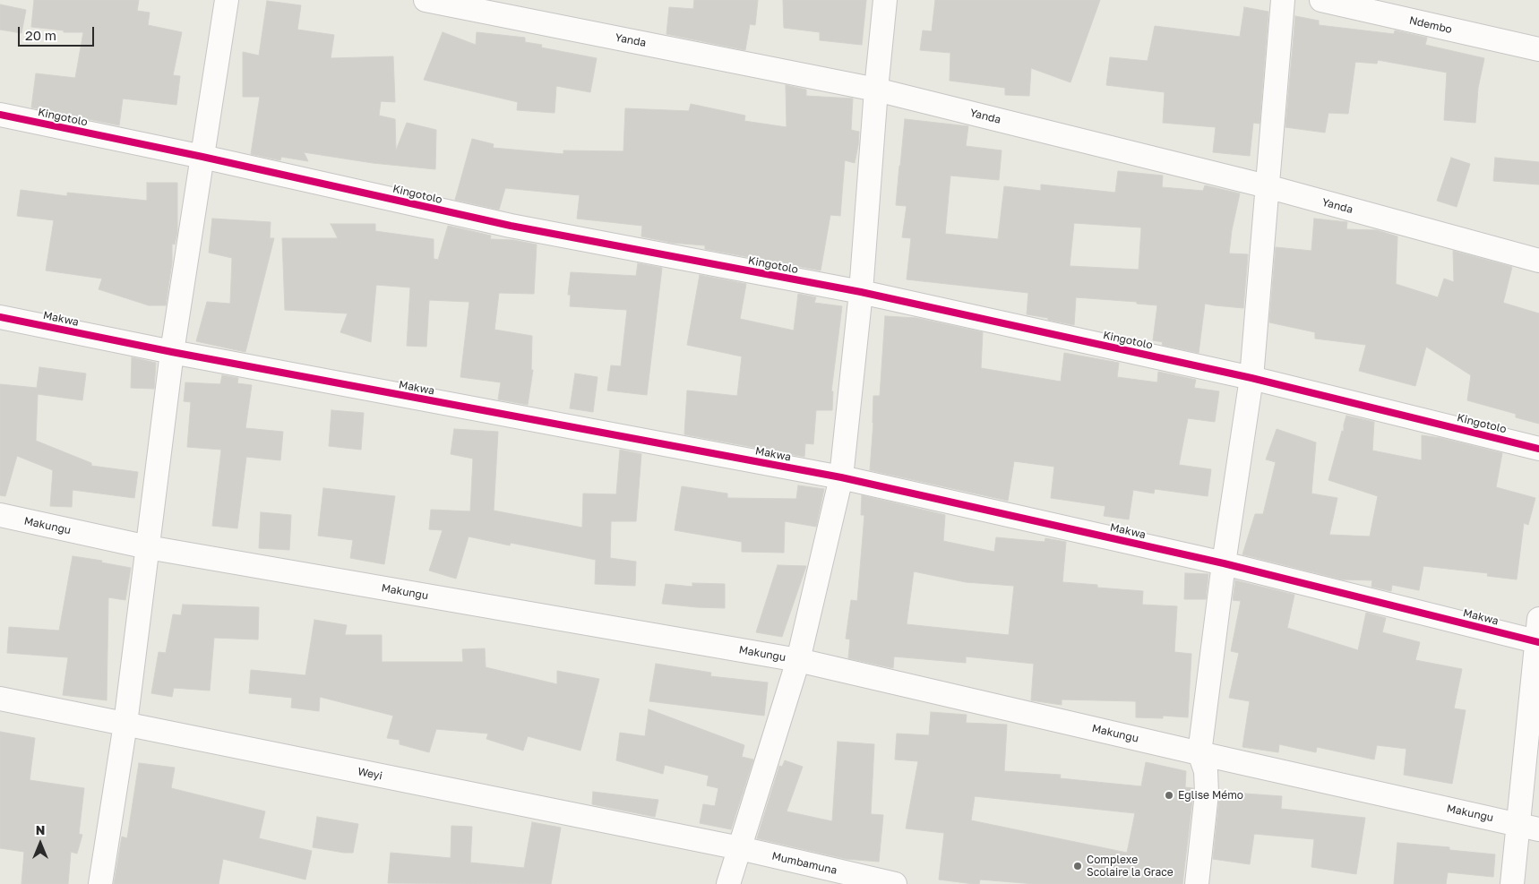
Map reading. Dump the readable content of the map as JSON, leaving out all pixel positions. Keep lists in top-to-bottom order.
{
  "streets": {
    "street": [
      "Ndembo",
      "Yanda",
      "Kingotolo",
      "Makwa",
      "Makungu",
      "Weyi",
      "Mumbamuna"
    ]
  },
  "crossings": [
    ["Weyi", "Mumbamuna"]
  ],
  "places": ["Eglise Mémo", "Complexe Scolaire la Grace"],
  "scale_bar": "20 m",
  "north": "top"
}
